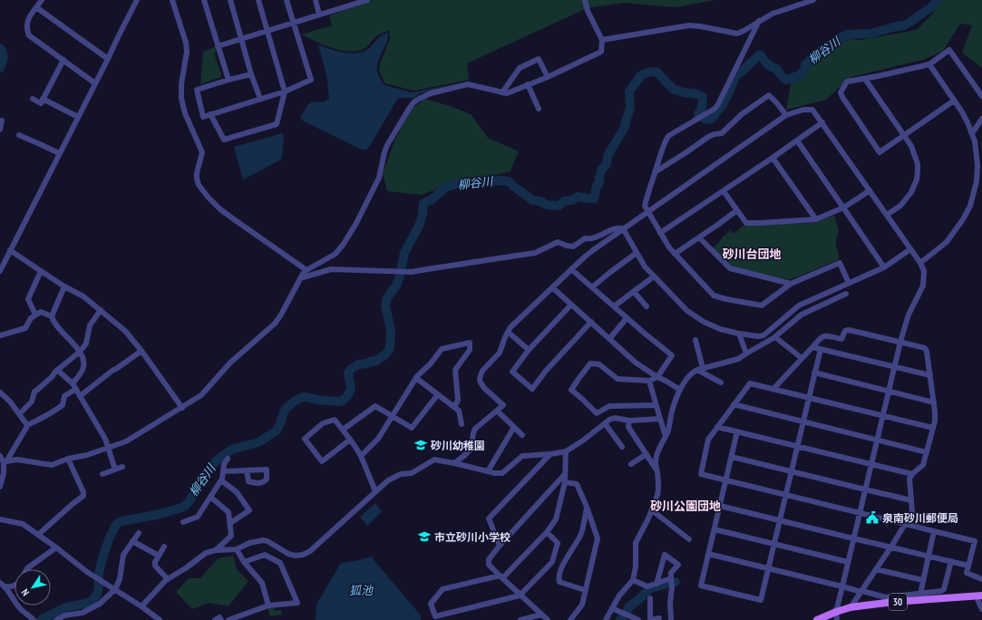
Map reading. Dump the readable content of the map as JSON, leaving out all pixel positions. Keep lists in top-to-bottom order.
{
  "streets": {
    "main road": ["30"]
  },
  "districts": ["砂川台団地", "砂川公園団地"],
  "water": ["柳谷川", "狐池"],
  "places": {
    "school or university": ["砂川幼稚園", "市立砂川小学校"],
    "public building": ["泉南砂川郵便局"]
  },
  "north": "bottom left"
}
